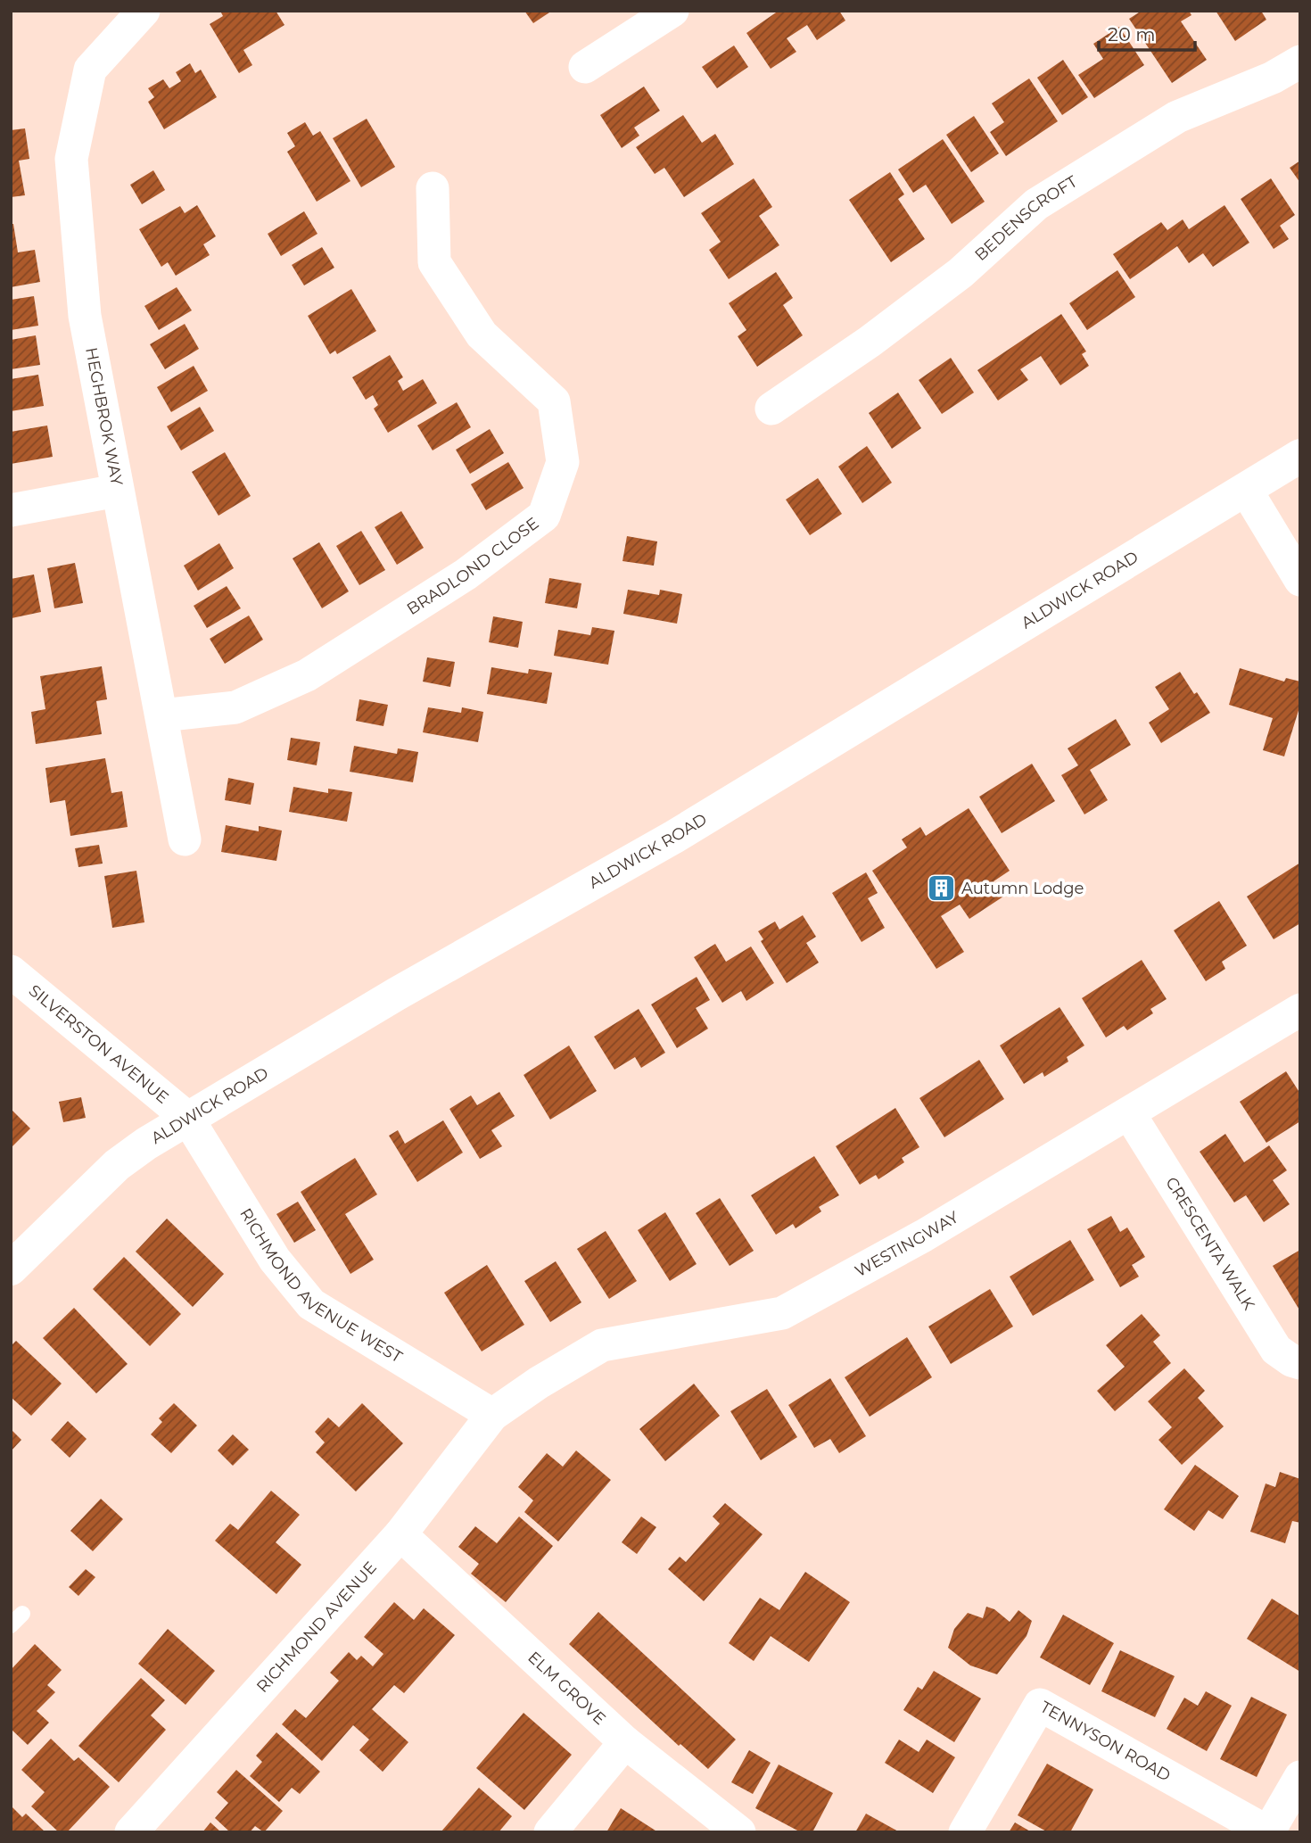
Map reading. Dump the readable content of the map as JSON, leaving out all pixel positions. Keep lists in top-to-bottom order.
{
  "streets": {
    "main road": ["ALDWICK ROAD"],
    "street": [
      "BEDENSCROFT",
      "HEGHBROK WAY",
      "BRADLOND CLOSE",
      "SILVERSTON AVENUE",
      "WESTINGWAY",
      "CRESCENTA WALK",
      "RICHMOND AVENUE WEST",
      "RICHMOND AVENUE",
      "ELM GROVE",
      "TENNYSON ROAD"
    ]
  },
  "crossings": [
    ["HEGHBROK WAY", "BRADLOND CLOSE"],
    ["ALDWICK ROAD", "SILVERSTON AVENUE"],
    ["ALDWICK ROAD", "RICHMOND AVENUE WEST"],
    ["SILVERSTON AVENUE", "RICHMOND AVENUE WEST"],
    ["WESTINGWAY", "CRESCENTA WALK"],
    ["WESTINGWAY", "RICHMOND AVENUE WEST"],
    ["WESTINGWAY", "RICHMOND AVENUE"],
    ["RICHMOND AVENUE WEST", "RICHMOND AVENUE"],
    ["RICHMOND AVENUE", "ELM GROVE"]
  ],
  "places": {
    "building": ["Autumn Lodge"]
  },
  "scale_bar": "20 m"
}
